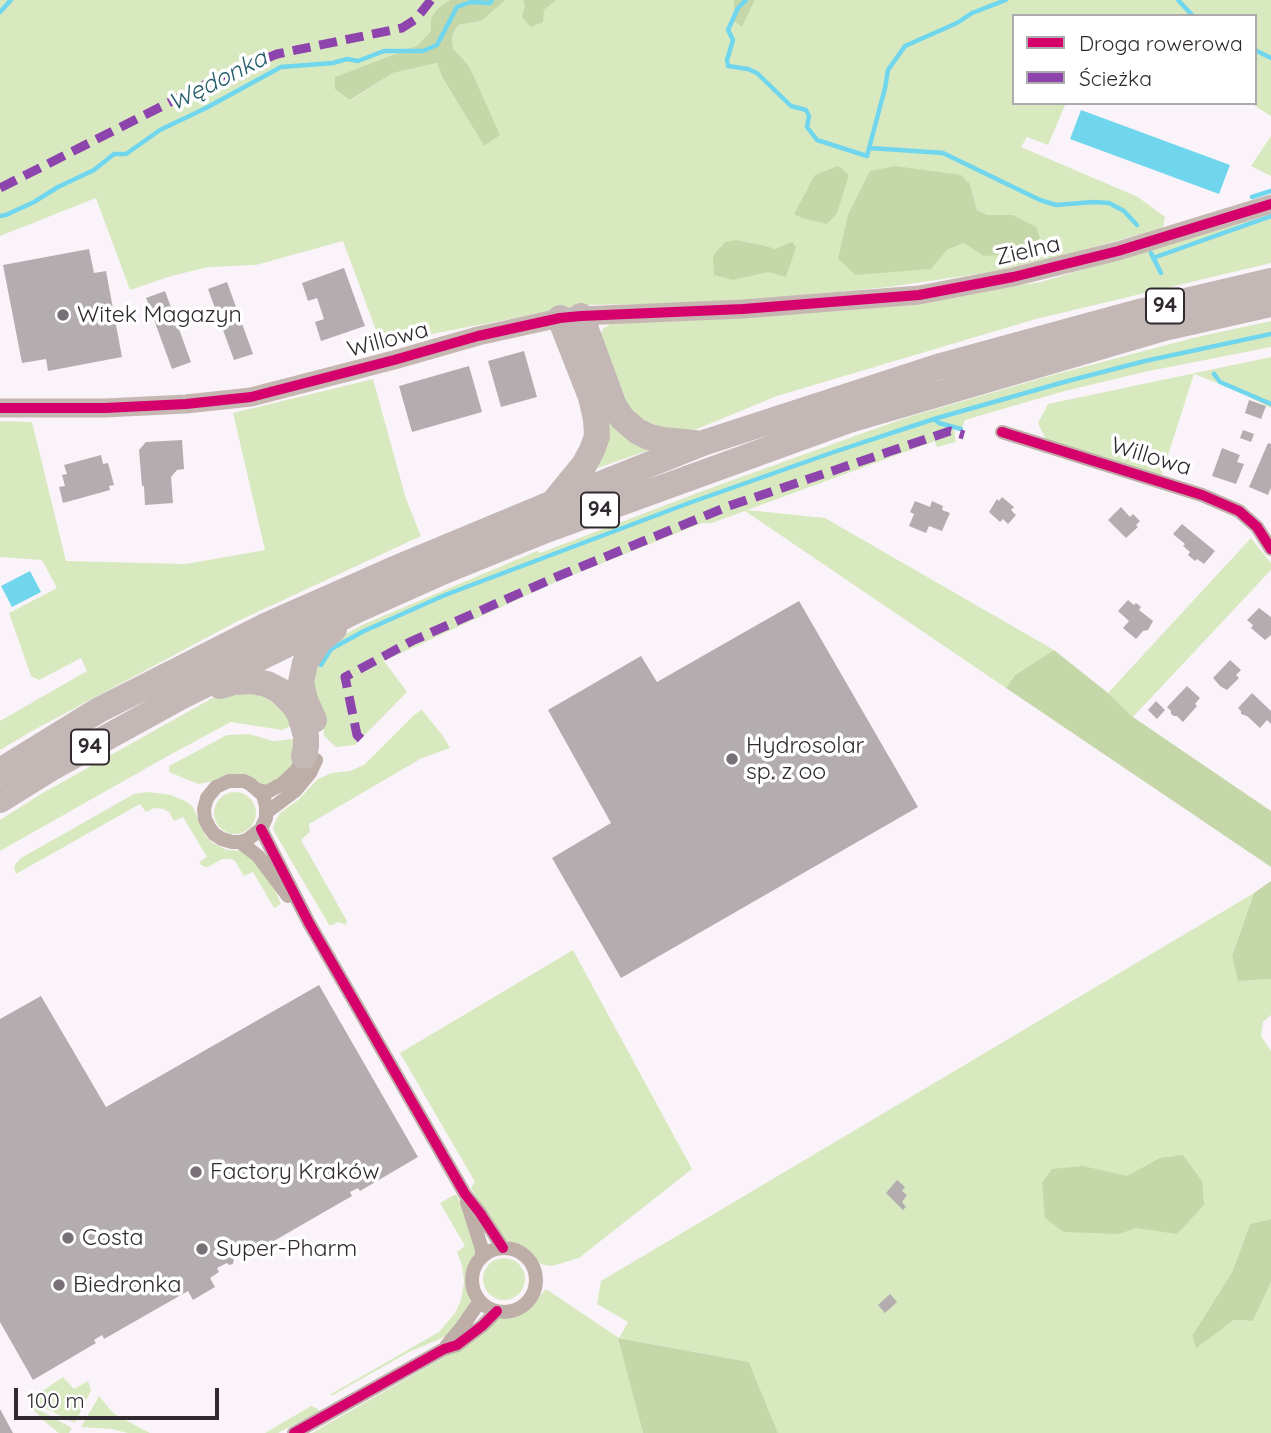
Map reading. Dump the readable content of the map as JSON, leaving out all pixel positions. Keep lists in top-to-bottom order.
{
  "streets": {
    "highway": ["94"],
    "street": ["Zielna", "Willowa"]
  },
  "crossings": [
    ["Zielna", "Willowa"]
  ],
  "water": ["Wędonka"],
  "places": [
    "Witek Magazyn",
    "Hydrosolar sp. z oo",
    "Factory Kraków",
    "Costa",
    "Super-Pharm",
    "Biedronka"
  ],
  "legend": ["Droga rowerowa", "Ścieżka"],
  "scale_bar": "100 m"
}
